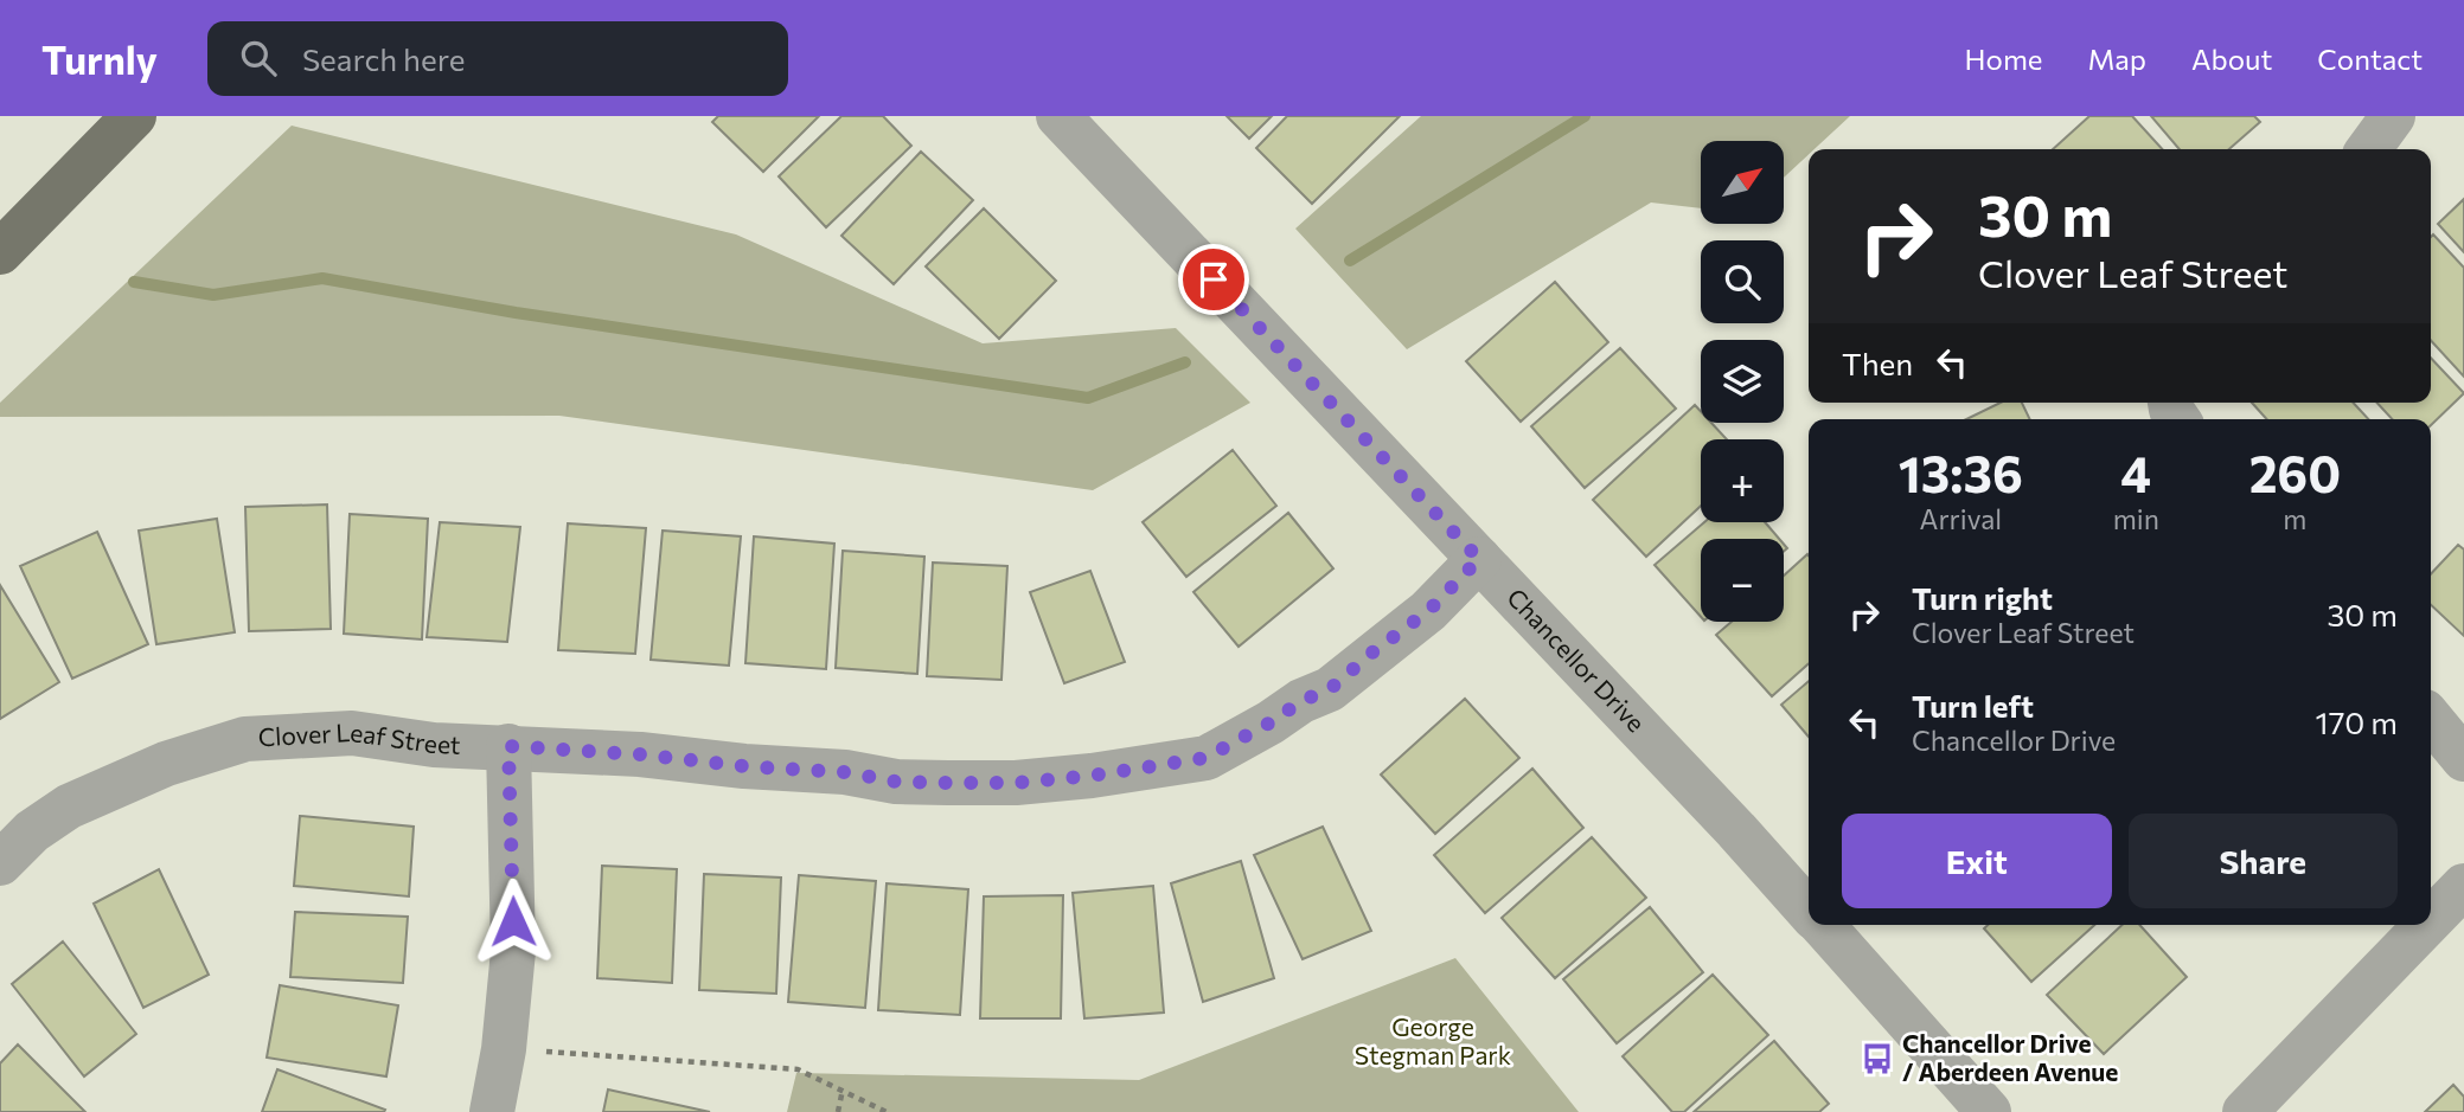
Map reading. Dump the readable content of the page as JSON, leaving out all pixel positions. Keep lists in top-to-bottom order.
{
  "streets": {
    "street": ["Chancellor Drive", "Clover Leaf Street"]
  },
  "crossings": [
    ["Chancellor Drive", "Clover Leaf Street"]
  ],
  "parks": ["George Stegman Park"],
  "places": {
    "bus stop": ["Chancellor Drive / Aberdeen Avenue"]
  },
  "north": "top right",
  "page": {
    "header": "Turnly",
    "search": "Search here",
    "nav": [
      "Home",
      "Map",
      "About",
      "Contact"
    ],
    "map_buttons": ["+", "−"],
    "turn": ["30 m", "Clover Leaf Street"],
    "then": "Then",
    "eta": [
      "13:36",
      "Arrival",
      "4",
      "min",
      "260",
      "m"
    ],
    "list": [
      {
        "name": "Turn right",
        "note": "Clover Leaf Street",
        "value": "30 m"
      },
      {
        "name": "Turn left",
        "note": "Chancellor Drive",
        "value": "170 m"
      }
    ],
    "buttons": ["Exit", "Share"]
  }
}
